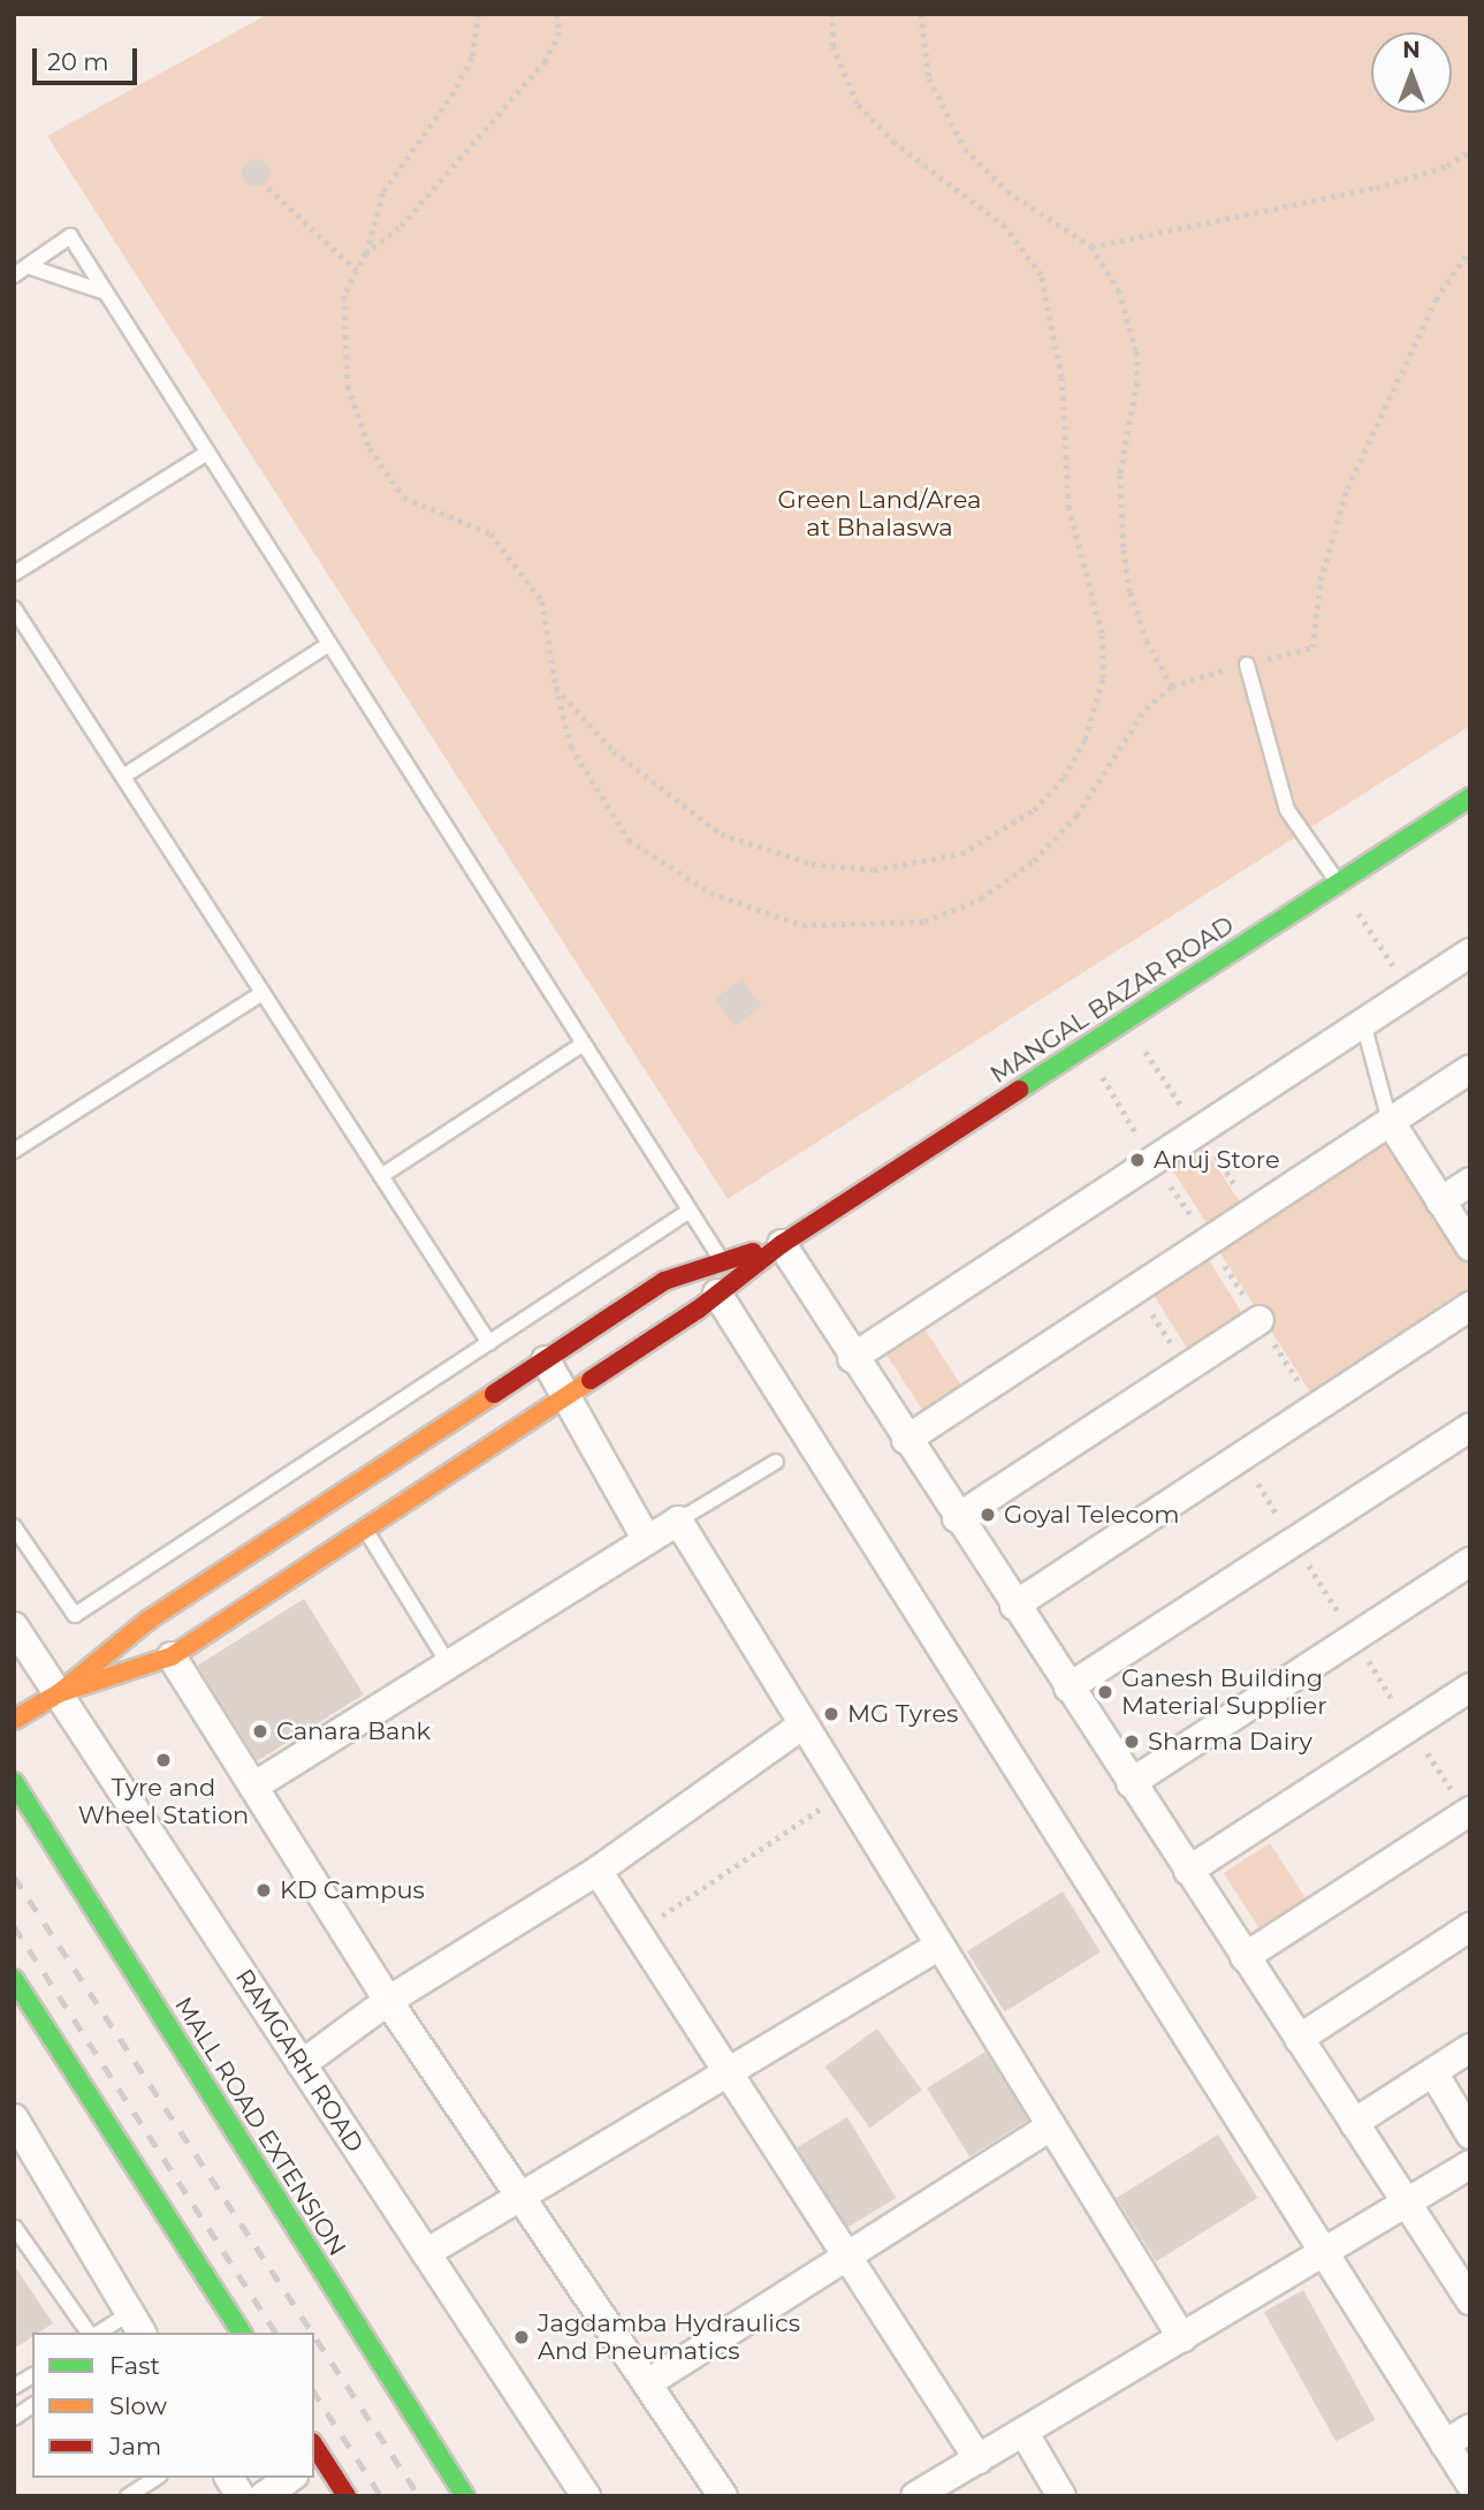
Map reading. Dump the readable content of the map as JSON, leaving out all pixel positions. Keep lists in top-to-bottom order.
{
  "streets": {
    "street": ["MANGAL BAZAR ROAD", "RAMGARH ROAD", "MALL ROAD EXTENSION"]
  },
  "parks": ["Green Land/Area at Bhalaswa"],
  "places": [
    "Anuj Store",
    "Goyal Telecom",
    "Ganesh Building Material Supplier",
    "MG Tyres",
    "Canara Bank",
    "Sharma Dairy",
    "Tyre and Wheel Station",
    "KD Campus",
    "Jagdamba Hydraulics And Pneumatics"
  ],
  "legend": ["Fast", "Slow", "Jam"],
  "scale_bar": "20 m",
  "north": "top"
}
